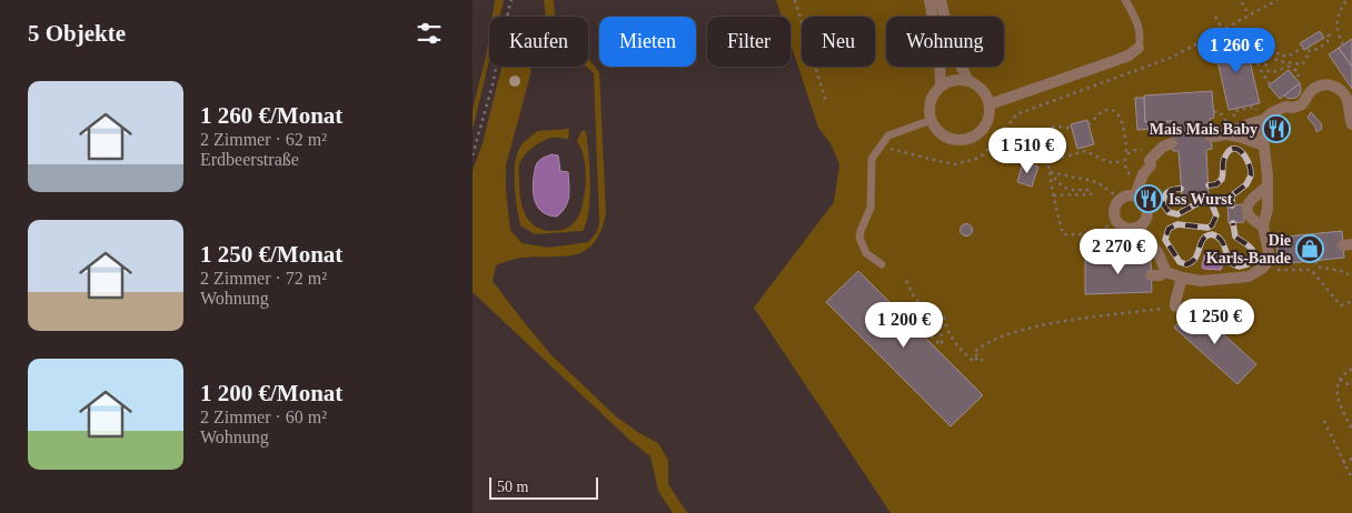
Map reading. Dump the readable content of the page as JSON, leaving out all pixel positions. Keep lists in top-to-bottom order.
{
  "places": {
    "restaurant": ["Mais Mais Baby", "Iss Wurst"],
    "shop": ["Die Karls-Bande"]
  },
  "scale_bar": "50 m",
  "page": {
    "heading": "5 Objekte",
    "chip": [
      "Kaufen",
      "Mieten",
      "Filter",
      "Neu",
      "Wohnung"
    ],
    "price": [
      "1 260 €",
      "1 510 €",
      "2 270 €",
      "1 250 €",
      "1 200 €"
    ],
    "list": [
      {
        "name": "1 260 €/Monat",
        "note": "2 Zimmer · 62 m² · Erdbeerstraße"
      },
      {
        "name": "1 250 €/Monat",
        "note": "2 Zimmer · 72 m² · Wohnung"
      },
      {
        "name": "1 200 €/Monat",
        "note": "2 Zimmer · 60 m² · Wohnung"
      }
    ],
    "scale": "50 m"
  }
}
